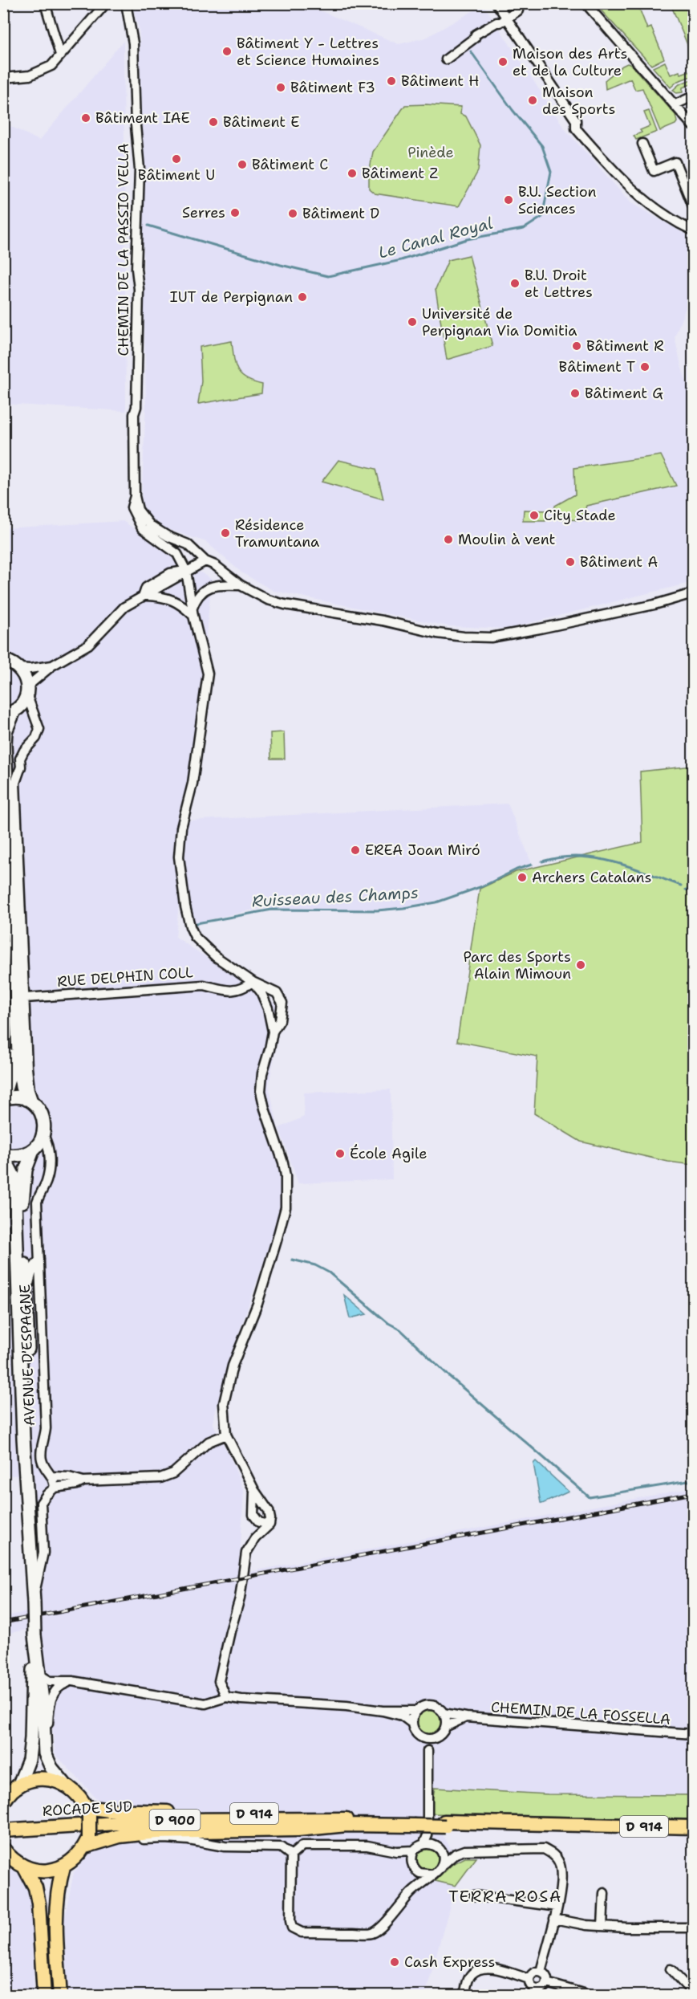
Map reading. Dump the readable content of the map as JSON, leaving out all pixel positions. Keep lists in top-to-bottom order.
{
  "streets": {
    "main road": [
      "AVENUE D'ESPAGNE",
      "ROCADE SUD",
      "D 914",
      "D 900"
    ],
    "street": ["CHEMIN DE LA PASSIO VELLA", "RUE DELPHIN COLL", "CHEMIN DE LA FOSSELLA"]
  },
  "crossings": [
    ["CHEMIN DE LA PASSIO VELLA", "RUE DELPHIN COLL"],
    ["ROCADE SUD", "D 914"]
  ],
  "districts": ["TERRA ROSA"],
  "water": ["Le Canal Royal", "Ruisseau des Champs"],
  "parks": ["Pinède"],
  "places": [
    "Bâtiment Y - Lettres et Science Humaines",
    "Maison des Arts et de la Culture",
    "Bâtiment H",
    "Bâtiment F3",
    "Maison des Sports",
    "Bâtiment IAE",
    "Bâtiment E",
    "Bâtiment U",
    "Bâtiment C",
    "Bâtiment Z",
    "B.U. Section Sciences",
    "Serres",
    "Bâtiment D",
    "B.U. Droit et Lettres",
    "IUT de Perpignan",
    "Université de Perpignan Via Domitia",
    "Bâtiment R",
    "Bâtiment T",
    "Bâtiment G",
    "City Stade",
    "Résidence Tramuntana",
    "Moulin à vent",
    "Bâtiment A",
    "EREA Joan Miró",
    "Archers Catalans",
    "Parc des Sports Alain Mimoun",
    "École Agile",
    "Cash Express"
  ]
}
